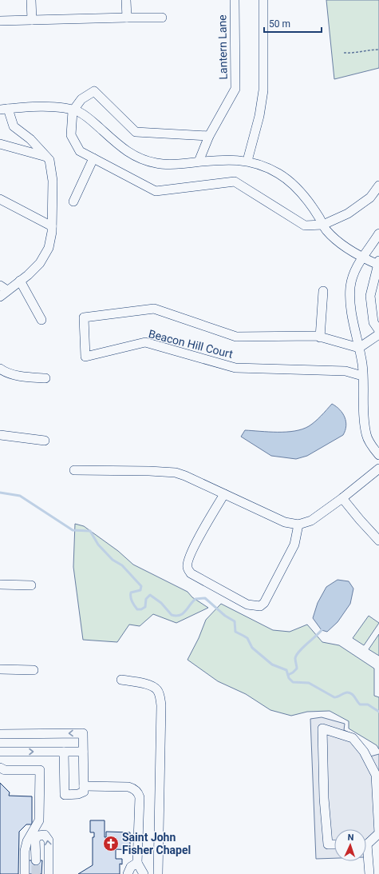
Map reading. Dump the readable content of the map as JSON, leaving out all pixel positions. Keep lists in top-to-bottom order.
{
  "streets": {
    "street": ["Lantern Lane", "Beacon Hill Court"]
  },
  "places": {
    "church": ["Saint John Fisher Chapel"]
  },
  "scale_bar": "50 m",
  "north": "top"
}
